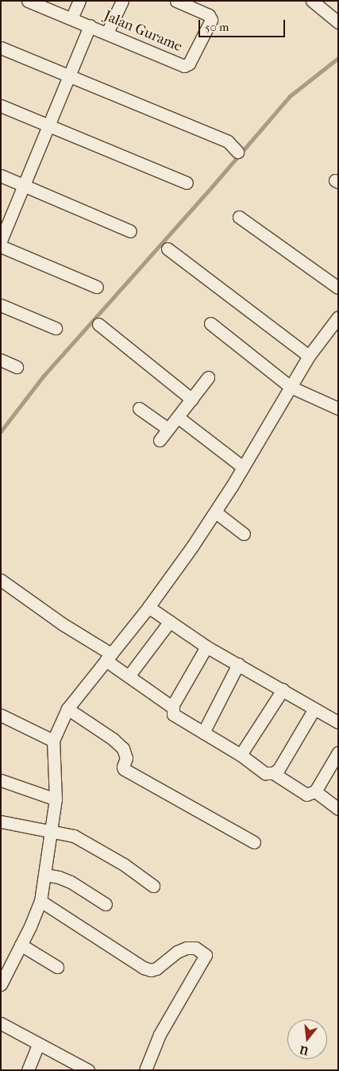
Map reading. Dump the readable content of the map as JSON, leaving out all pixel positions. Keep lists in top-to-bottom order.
{
  "streets": {
    "street": ["Jalan Gurame"]
  },
  "scale_bar": "50 m",
  "north": "bottom"
}
